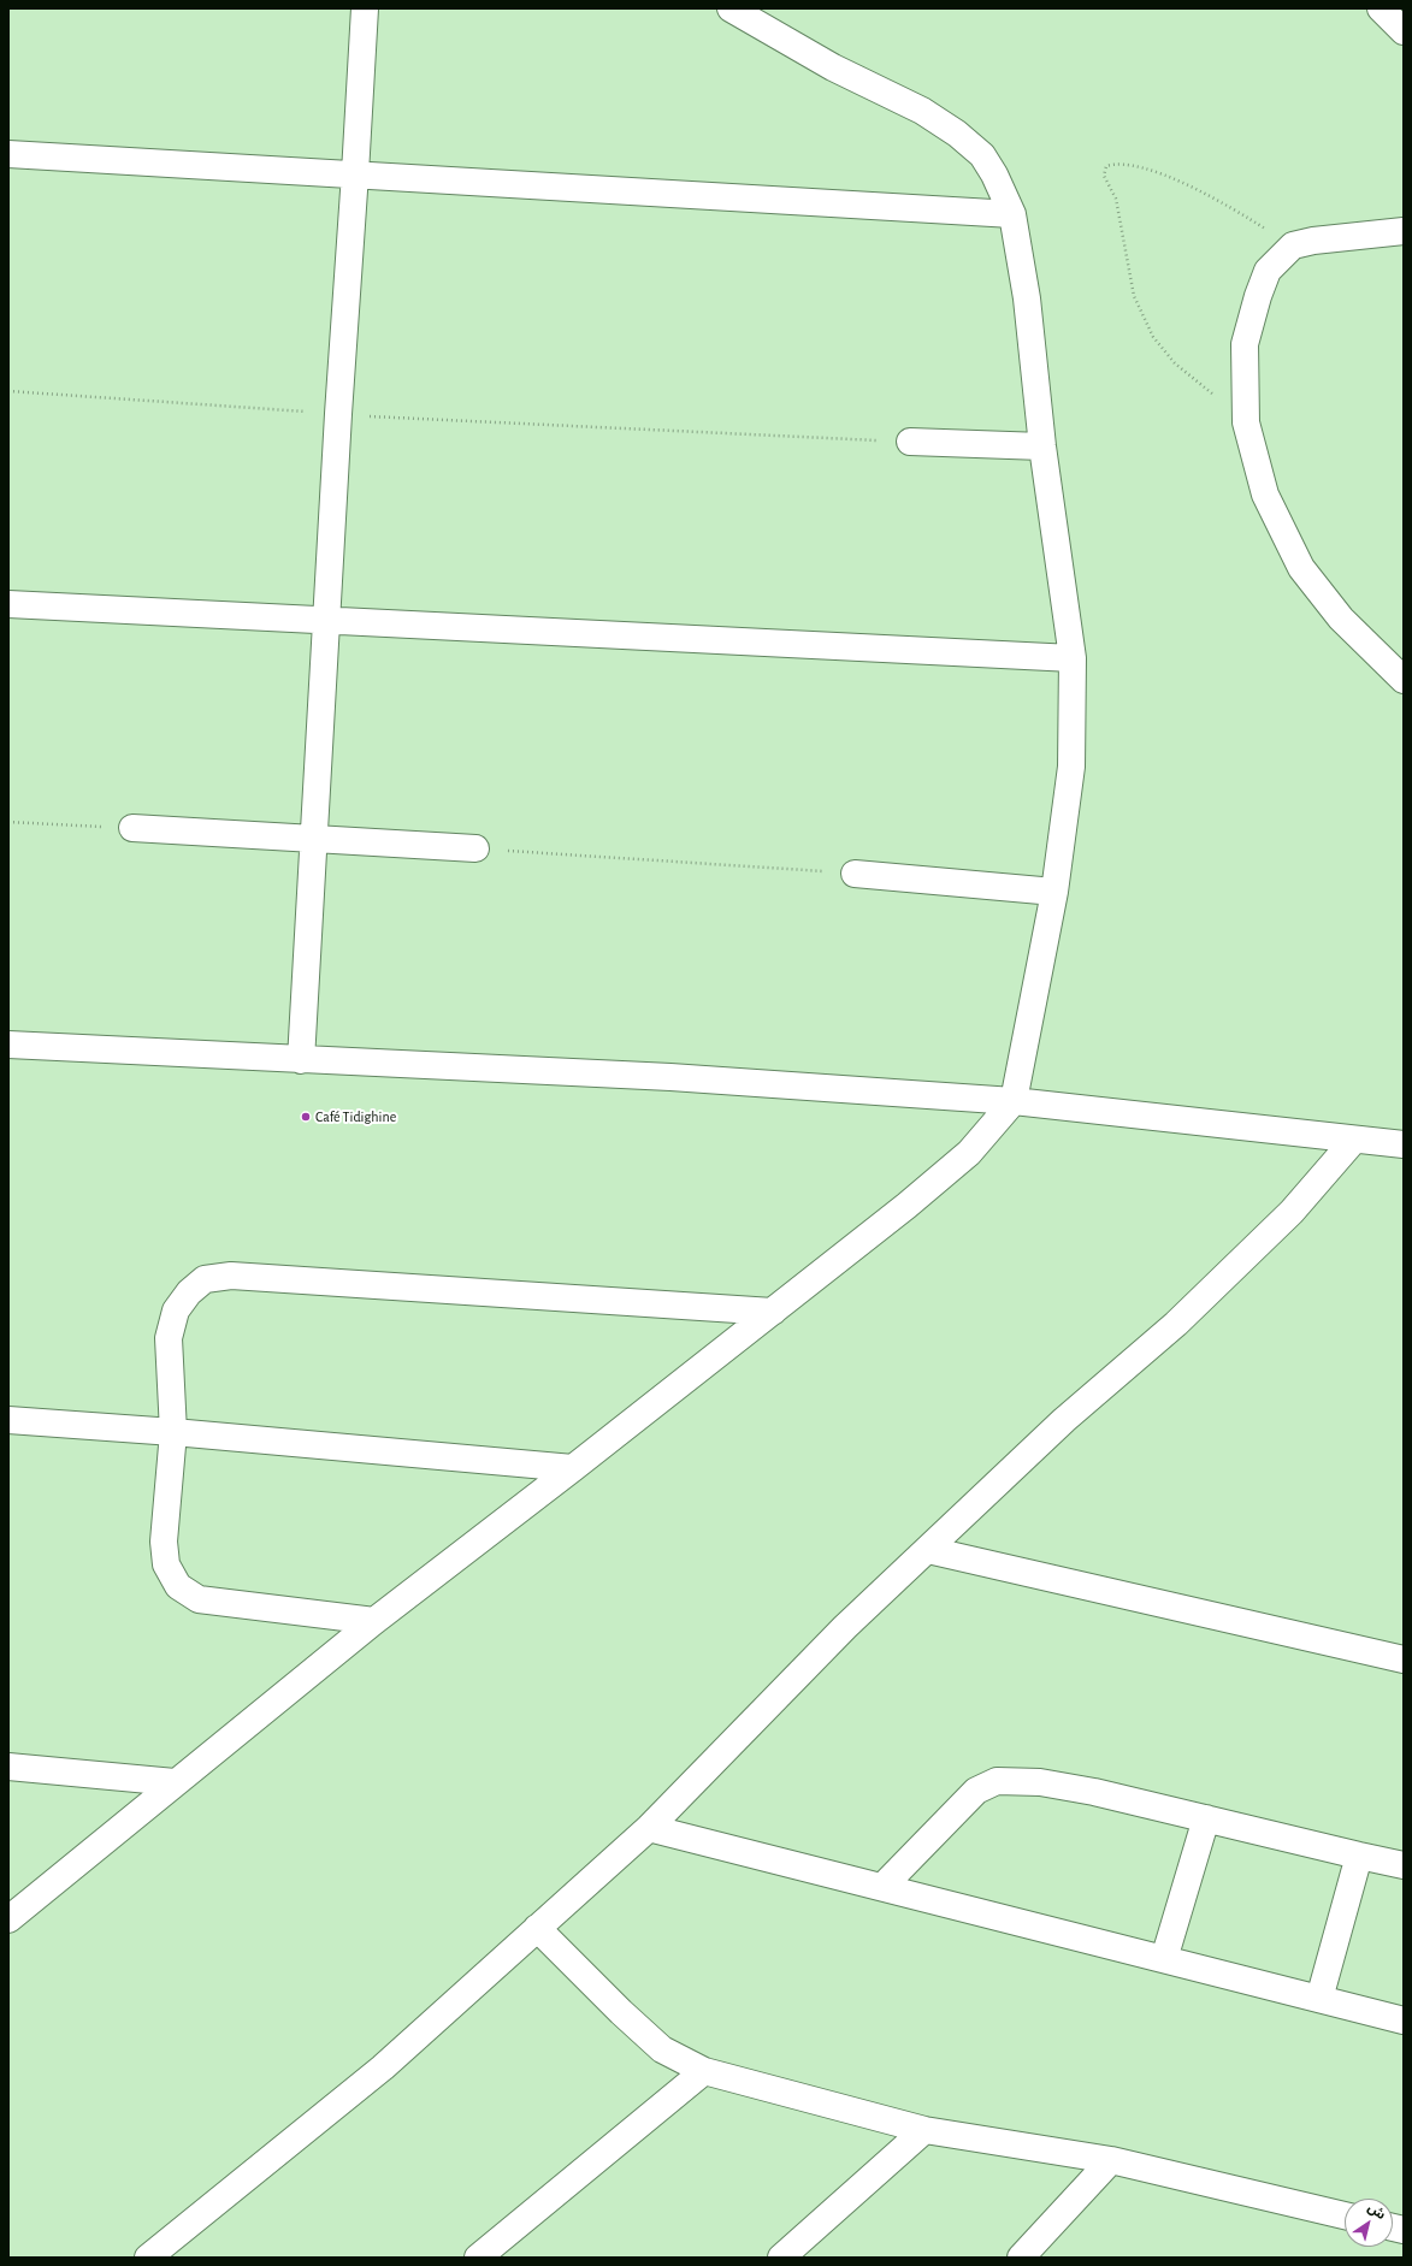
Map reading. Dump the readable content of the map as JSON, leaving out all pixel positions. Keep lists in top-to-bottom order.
{
  "places": ["Café Tidighine"],
  "north": "top right"
}
